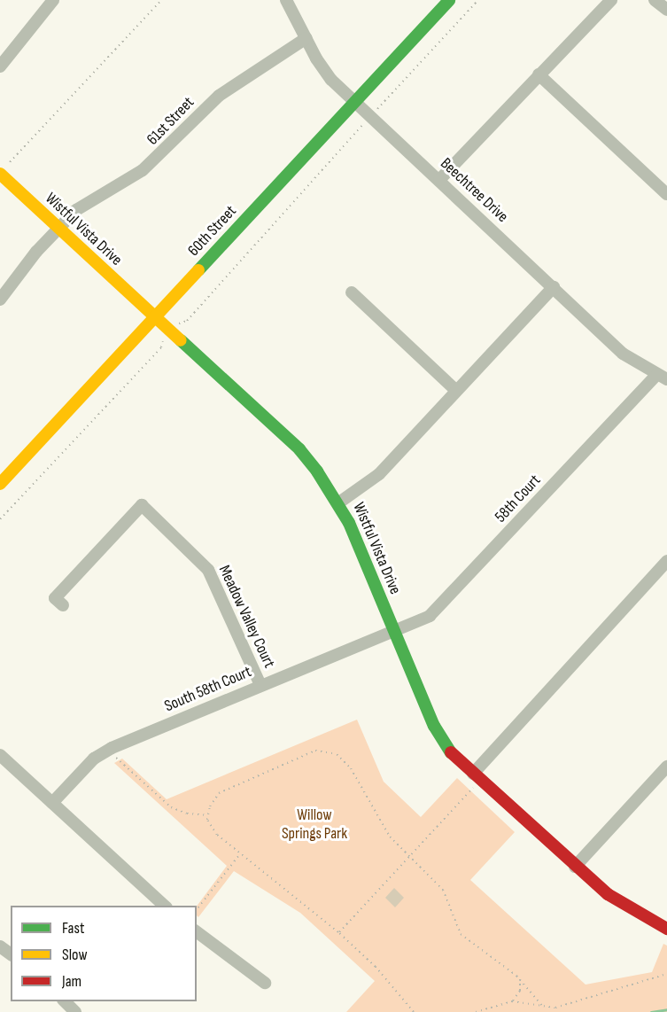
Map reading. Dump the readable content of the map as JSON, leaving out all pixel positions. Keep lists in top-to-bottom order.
{
  "streets": {
    "street": [
      "61st Street",
      "Beechtree Drive",
      "Wistful Vista Drive",
      "60th Street",
      "58th Court",
      "Meadow Valley Court",
      "South 58th Court"
    ]
  },
  "crossings": [
    ["61st Street", "Beechtree Drive"],
    ["61st Street", "Wistful Vista Drive"],
    ["Beechtree Drive", "60th Street"],
    ["Beechtree Drive", "58th Court"],
    ["Wistful Vista Drive", "60th Street"],
    ["Wistful Vista Drive", "58th Court"],
    ["Wistful Vista Drive", "South 58th Court"],
    ["58th Court", "South 58th Court"],
    ["Meadow Valley Court", "South 58th Court"]
  ],
  "parks": ["Willow Springs Park"],
  "legend": ["Fast", "Slow", "Jam"]
}
